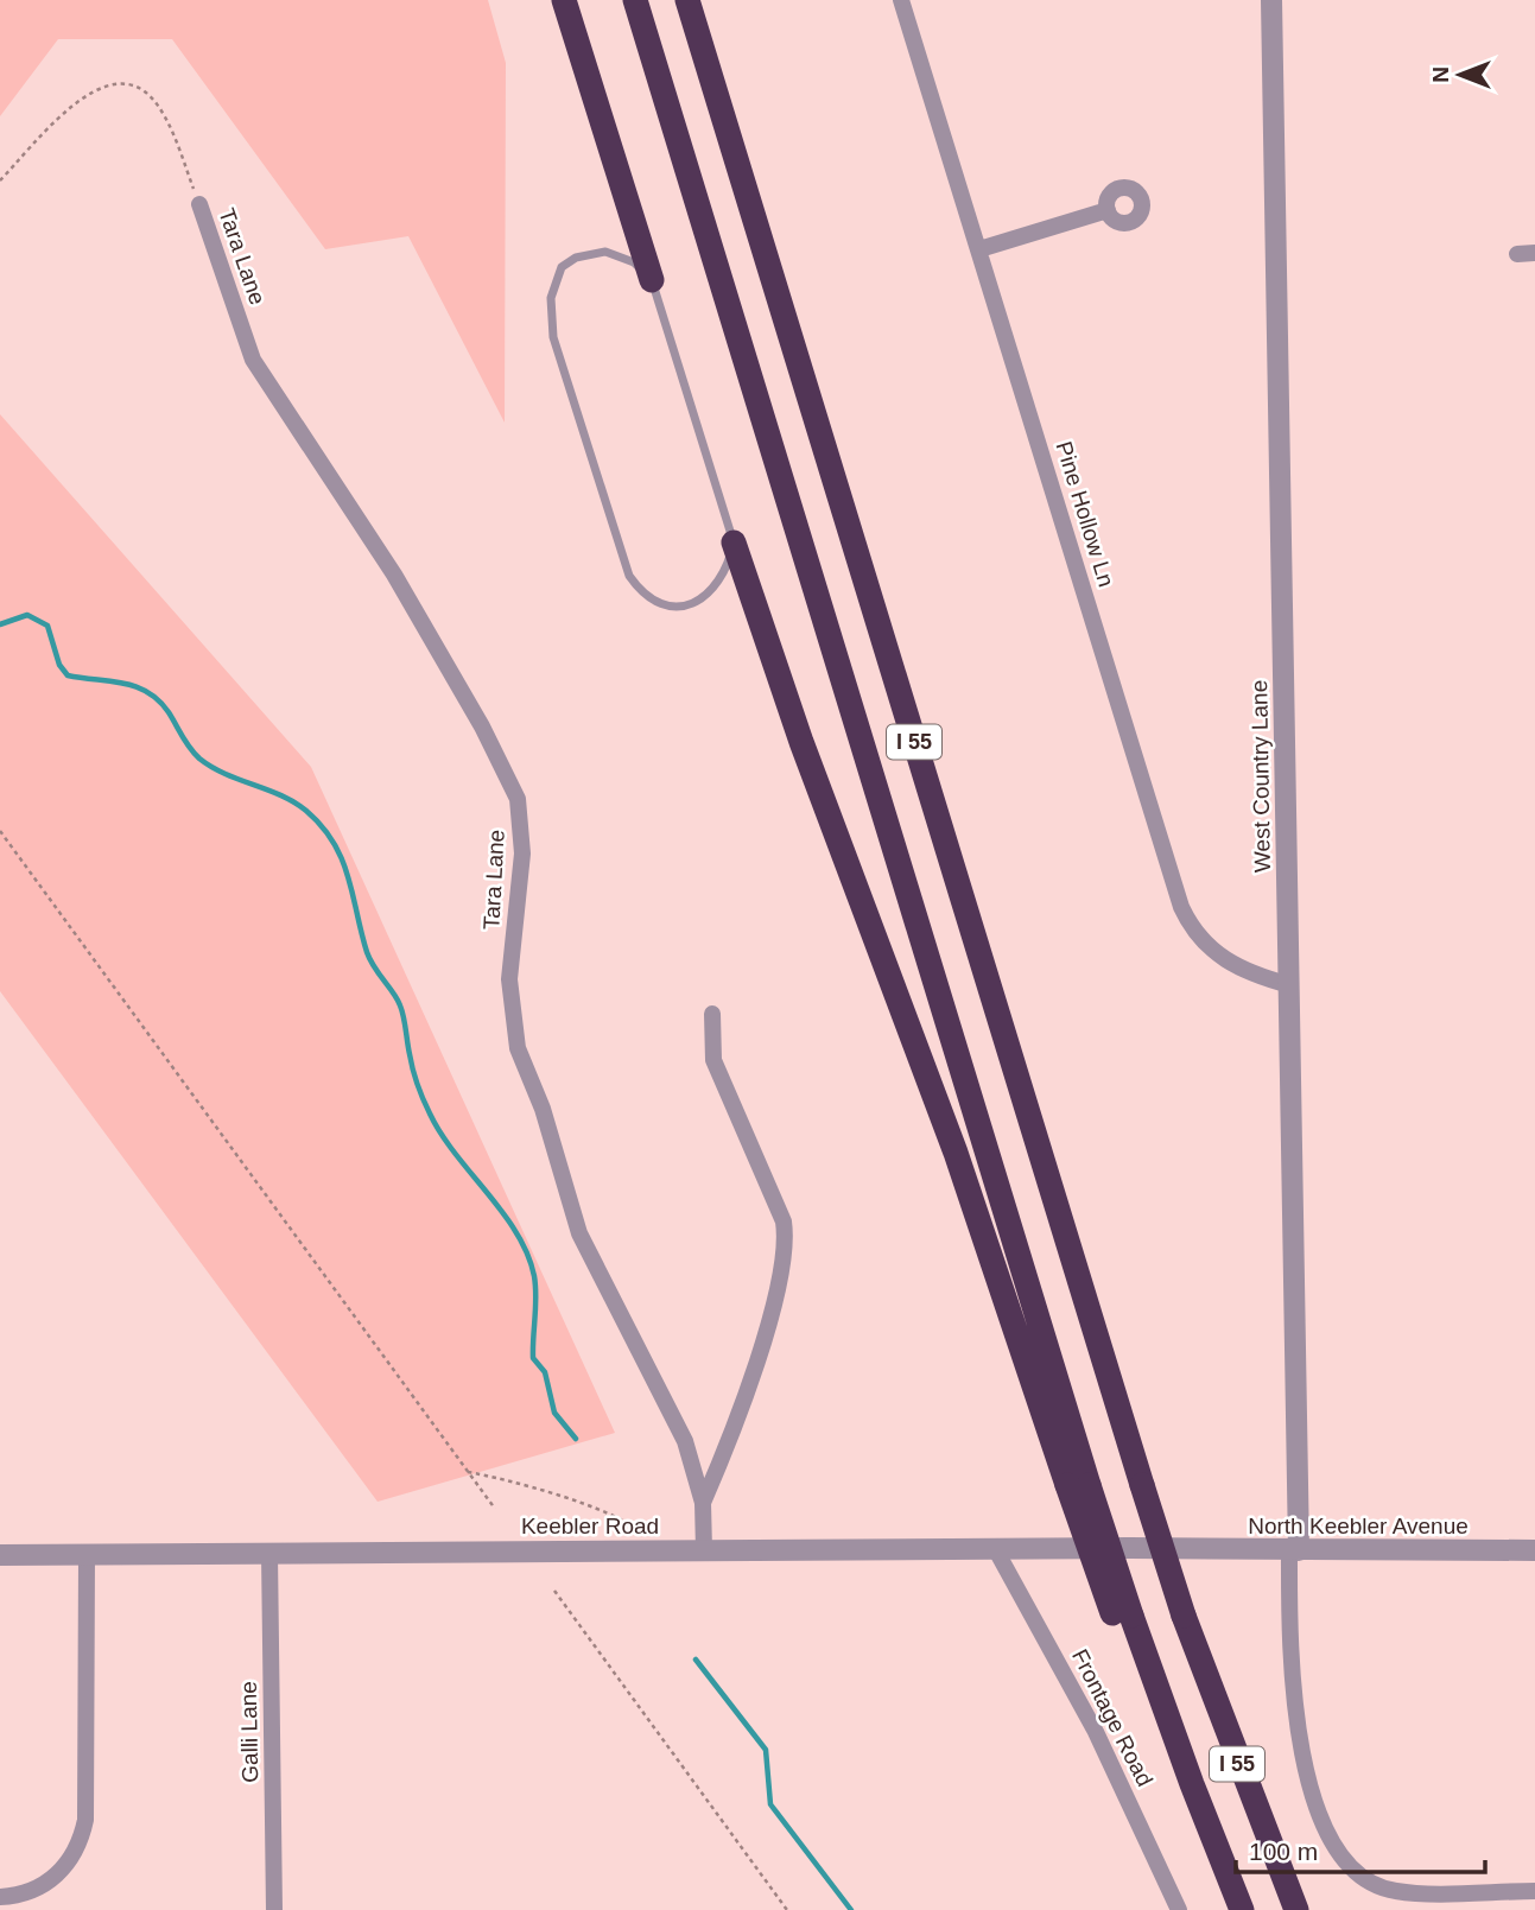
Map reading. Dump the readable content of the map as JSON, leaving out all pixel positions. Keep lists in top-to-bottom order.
{
  "streets": {
    "highway": ["I 55"],
    "street": [
      "Tara Lane",
      "Pine Hollow Ln",
      "West Country Lane",
      "Keebler Road",
      "North Keebler Avenue",
      "Frontage Road",
      "Galli Lane"
    ]
  },
  "crossings": [
    ["Tara Lane", "Keebler Road"],
    ["Pine Hollow Ln", "West Country Lane"],
    ["West Country Lane", "North Keebler Avenue"],
    ["Keebler Road", "North Keebler Avenue"],
    ["Keebler Road", "Frontage Road"],
    ["Keebler Road", "Galli Lane"]
  ],
  "scale_bar": "100 m",
  "north": "left"
}
